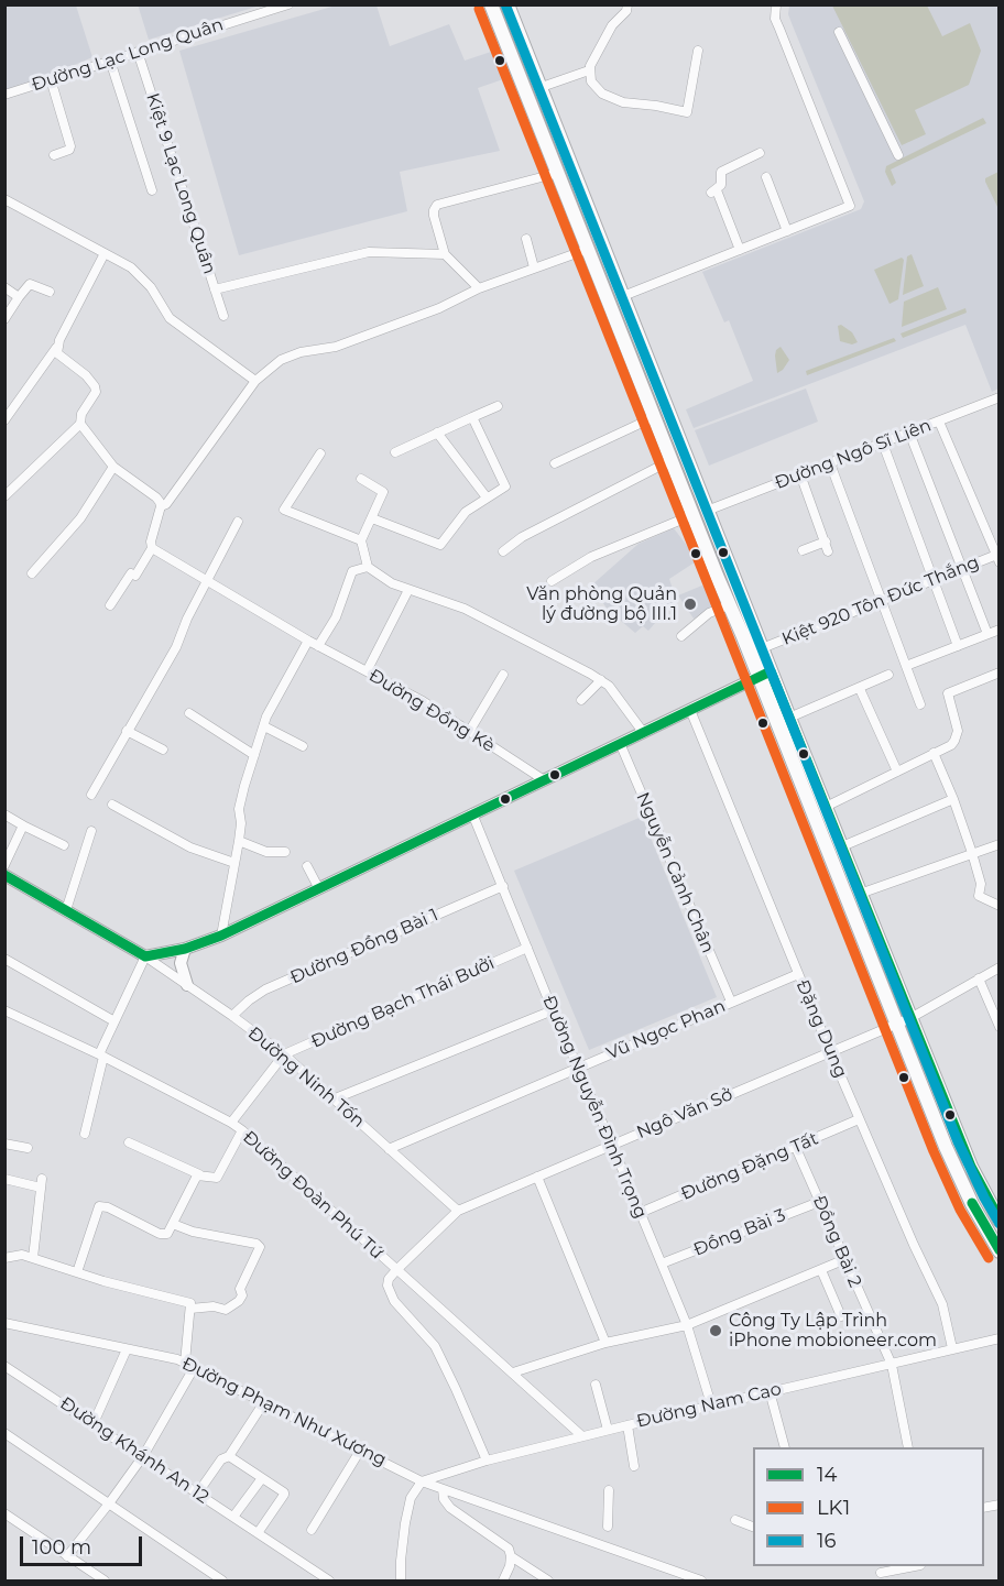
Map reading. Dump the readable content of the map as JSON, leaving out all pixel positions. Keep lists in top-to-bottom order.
{
  "streets": {
    "street": [
      "Đường Lạc Long Quân",
      "Kiệt 9 Lạc Long Quân",
      "Đường Ngô Sĩ Liên",
      "Kiệt 920 Tôn Đức Thắng",
      "Đường Đồng Kè",
      "Nguyễn Cảnh Chân",
      "Đường Đồng Bài 1",
      "Đường Bạch Thái Bưởi",
      "Đặng Dung",
      "Vũ Ngọc Phan",
      "Đường Ninh Tốn",
      "Đường Nguyễn Đình Trọng",
      "Ngô Văn Sở",
      "Đường Đặng Tất",
      "Đường Đoàn Phú Tứ",
      "Đồng Bài 3",
      "Đồng Bài 2",
      "Đường Nam Cao",
      "Đường Phạm Như Xương",
      "Đường Khánh An 12"
    ]
  },
  "crossings": [
    ["Đường Lạc Long Quân", "Kiệt 9 Lạc Long Quân"],
    ["Nguyễn Cảnh Chân", "Vũ Ngọc Phan"],
    ["Đường Đồng Bài 1", "Đường Ninh Tốn"],
    ["Đường Đồng Bài 1", "Đường Nguyễn Đình Trọng"],
    ["Đường Bạch Thái Bưởi", "Đường Ninh Tốn"],
    ["Đường Bạch Thái Bưởi", "Đường Nguyễn Đình Trọng"],
    ["Đường Bạch Thái Bưởi", "Đường Đoàn Phú Tứ"],
    ["Đặng Dung", "Vũ Ngọc Phan"],
    ["Đặng Dung", "Ngô Văn Sở"],
    ["Đặng Dung", "Đường Đặng Tất"],
    ["Đặng Dung", "Đường Nam Cao"],
    ["Vũ Ngọc Phan", "Đường Ninh Tốn"],
    ["Vũ Ngọc Phan", "Đường Nguyễn Đình Trọng"],
    ["Đường Ninh Tốn", "Ngô Văn Sở"],
    ["Đường Nguyễn Đình Trọng", "Ngô Văn Sở"],
    ["Đường Nguyễn Đình Trọng", "Đường Đặng Tất"],
    ["Đường Nguyễn Đình Trọng", "Đồng Bài 3"],
    ["Đường Nguyễn Đình Trọng", "Đường Nam Cao"],
    ["Đường Đặng Tất", "Đồng Bài 2"],
    ["Đường Đoàn Phú Tứ", "Đường Nam Cao"],
    ["Đồng Bài 3", "Đồng Bài 2"],
    ["Đồng Bài 2", "Đường Nam Cao"],
    ["Đường Nam Cao", "Đường Phạm Như Xương"]
  ],
  "places": ["Văn phòng Quản lý đường bộ III.1", "Công Ty Lập Trình iPhone mobioneer.com"],
  "lines": ["transit line 16", "transit line LK1", "transit line 14"],
  "legend": ["14", "LK1", "16"],
  "scale_bar": "100 m"
}
